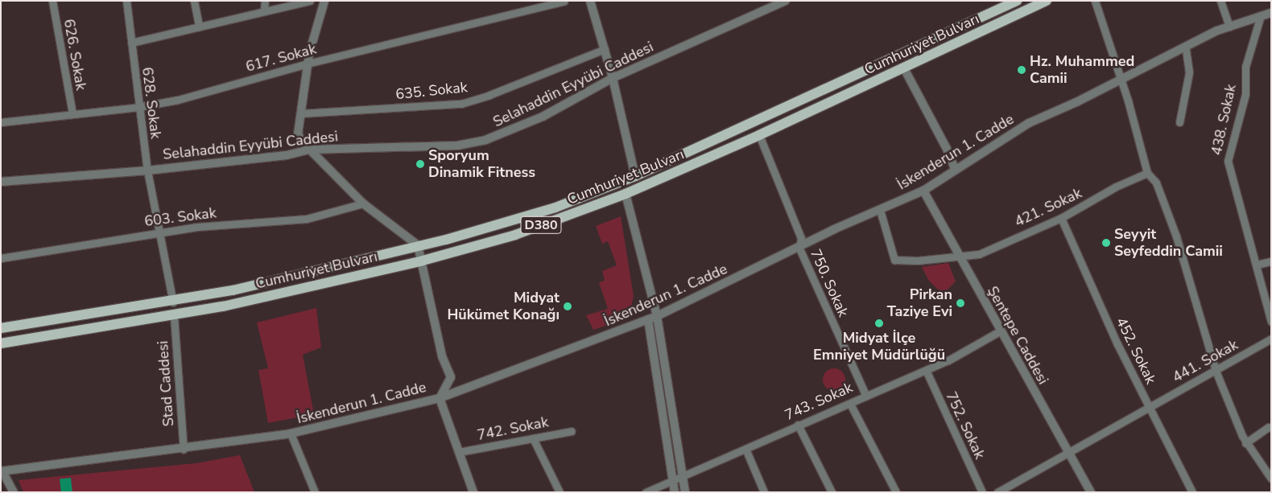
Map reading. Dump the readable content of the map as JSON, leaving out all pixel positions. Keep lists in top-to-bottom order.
{
  "streets": {
    "main road": ["Cumhuriyet Bulvarı", "D380"],
    "street": [
      "626. Sokak",
      "617. Sokak",
      "Selahaddin Eyyübi Caddesi",
      "635. Sokak",
      "628. Sokak",
      "438. Sokak",
      "İskenderun 1. Cadde",
      "421. Sokak",
      "603. Sokak",
      "750. Sokak",
      "Şentepe Caddesi",
      "452. Sokak",
      "441. Sokak",
      "Stad Caddesi",
      "743. Sokak",
      "752. Sokak",
      "742. Sokak"
    ]
  },
  "crossings": [
    ["Cumhuriyet Bulvarı", "628. Sokak"],
    ["Cumhuriyet Bulvarı", "750. Sokak"],
    ["Cumhuriyet Bulvarı", "Stad Caddesi"],
    ["626. Sokak", "617. Sokak"],
    ["617. Sokak", "628. Sokak"],
    ["Selahaddin Eyyübi Caddesi", "628. Sokak"],
    ["628. Sokak", "603. Sokak"],
    ["438. Sokak", "İskenderun 1. Cadde"],
    ["İskenderun 1. Cadde", "421. Sokak"],
    ["İskenderun 1. Cadde", "750. Sokak"],
    ["İskenderun 1. Cadde", "Şentepe Caddesi"],
    ["İskenderun 1. Cadde", "Stad Caddesi"],
    ["421. Sokak", "Şentepe Caddesi"],
    ["421. Sokak", "452. Sokak"],
    ["750. Sokak", "743. Sokak"],
    ["Şentepe Caddesi", "441. Sokak"],
    ["Şentepe Caddesi", "743. Sokak"],
    ["452. Sokak", "441. Sokak"],
    ["743. Sokak", "752. Sokak"]
  ],
  "places": [
    "Hz. Muhammed Camii",
    "Sporyum Dinamik Fitness",
    "Seyyit Seyfeddin Camii",
    "Pirkan Taziye Evi",
    "Midyat Hükümet Konağı",
    "Midyat İlçe Emniyet Müdürlüğü"
  ]
}
